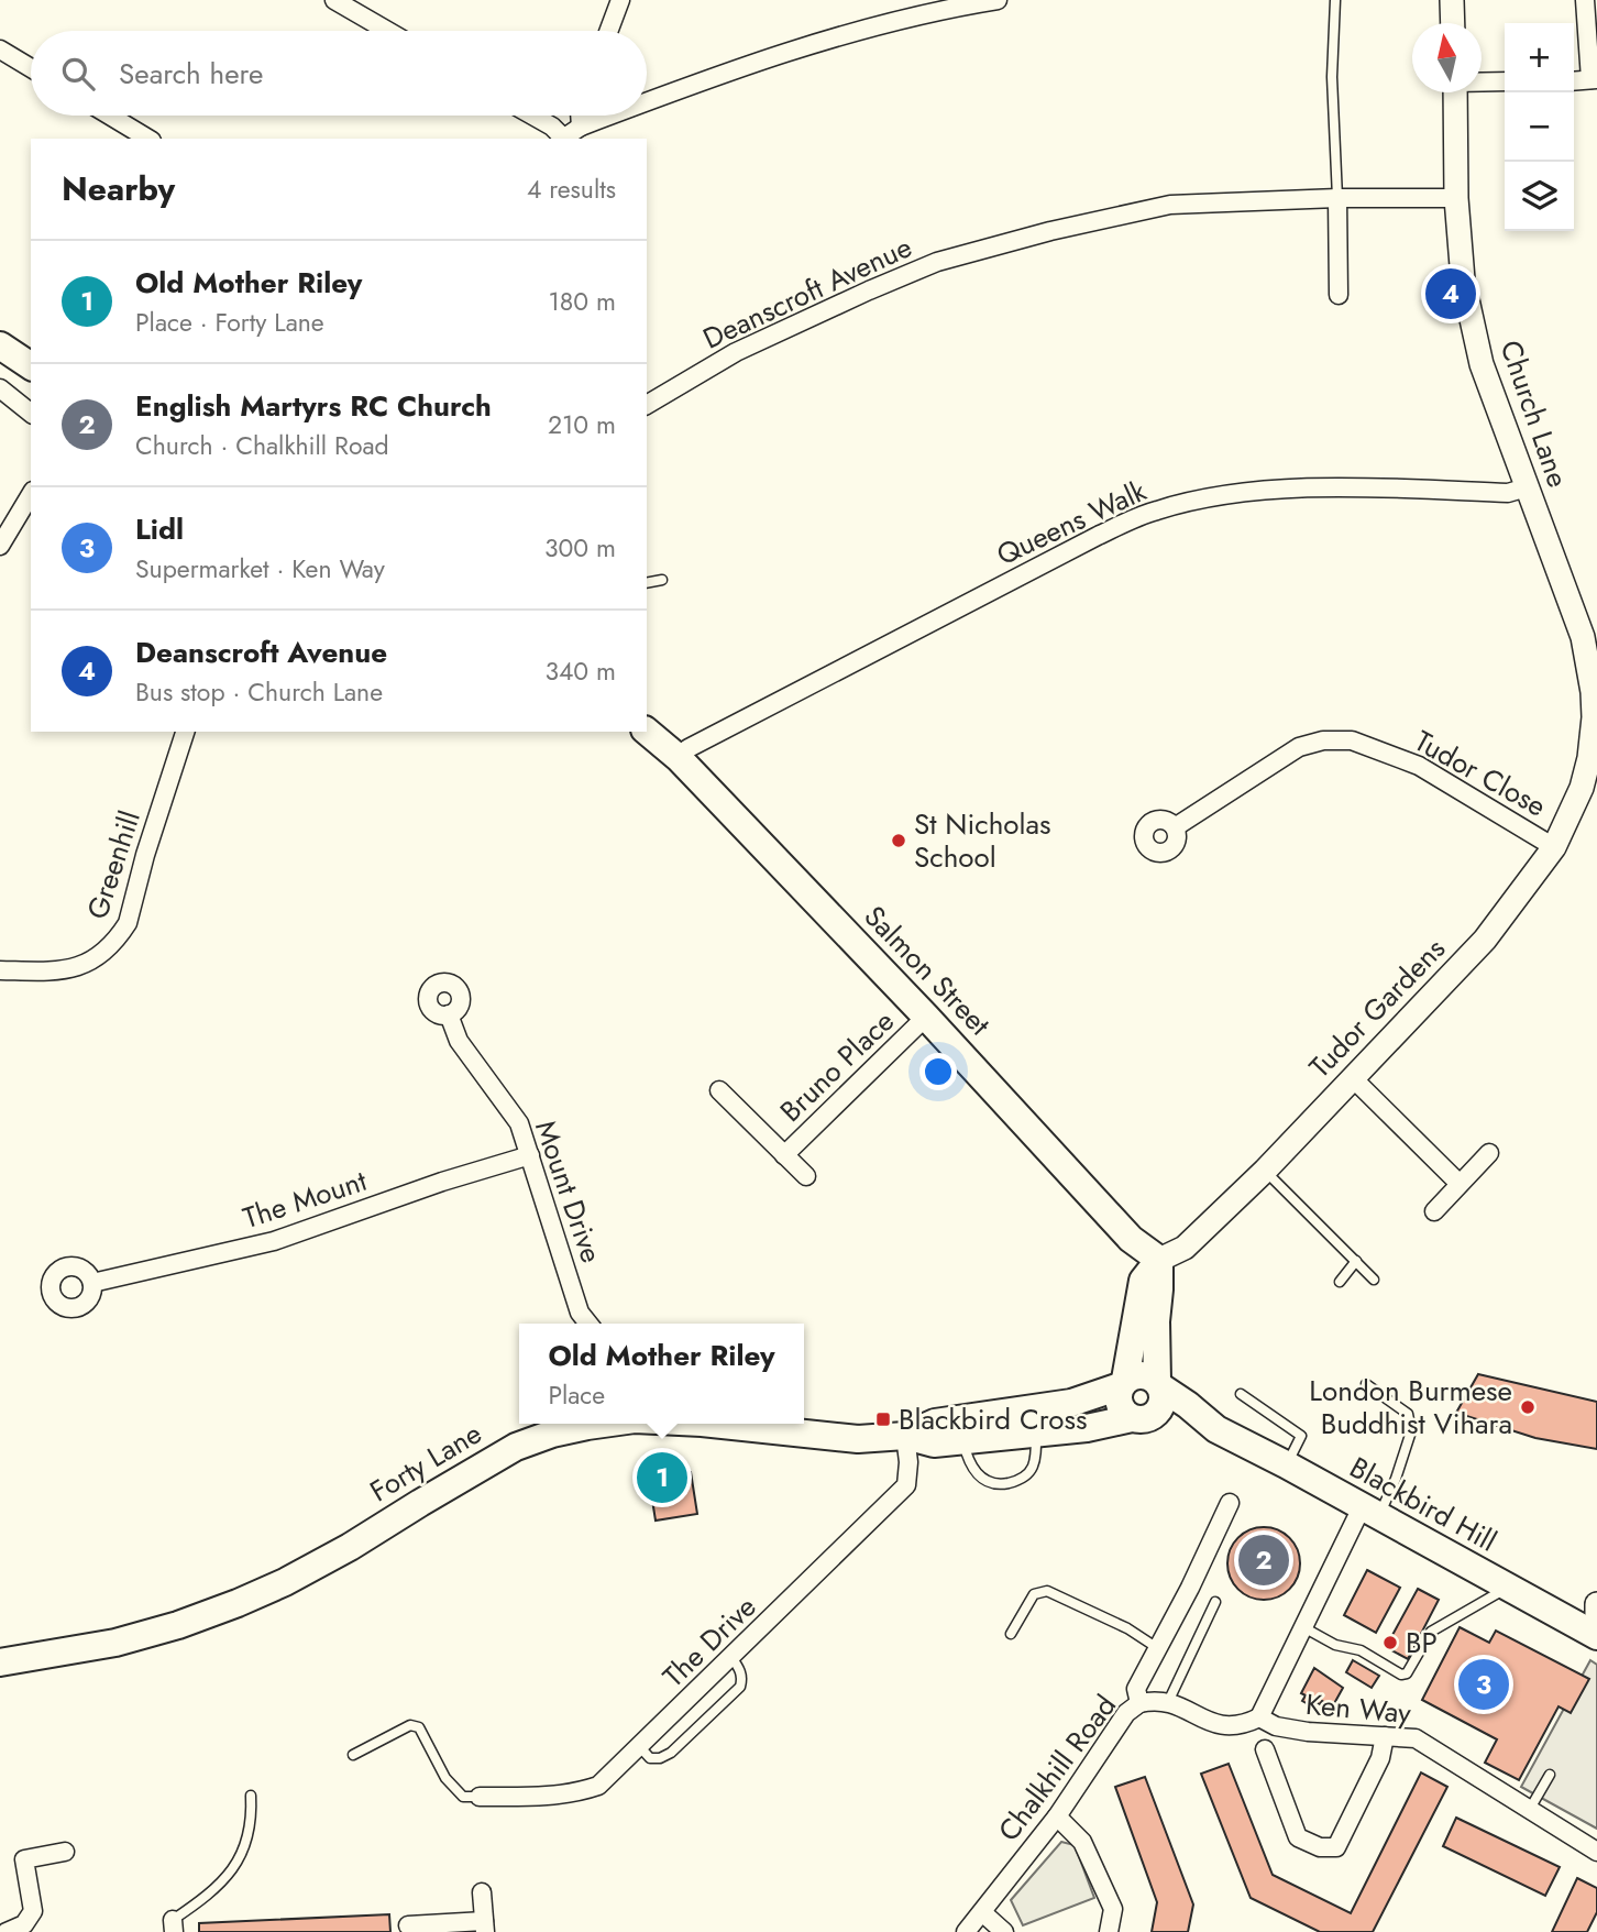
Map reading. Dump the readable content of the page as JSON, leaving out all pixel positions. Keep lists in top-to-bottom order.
{
  "streets": {
    "main road": [
      "Church Lane",
      "Salmon Street",
      "Tudor Gardens",
      "Forty Lane",
      "Blackbird Hill"
    ],
    "street": [
      "Deanscroft Avenue",
      "Queens Walk",
      "Tudor Close",
      "Greenhill",
      "Bruno Place",
      "Mount Drive",
      "The Mount",
      "The Drive",
      "Ken Way",
      "Chalkhill Road"
    ]
  },
  "crossings": [
    ["Deanscroft Avenue", "Church Lane"],
    ["Church Lane", "Queens Walk"],
    ["Church Lane", "Tudor Gardens"],
    ["Queens Walk", "Salmon Street"],
    ["Tudor Close", "Tudor Gardens"],
    ["Salmon Street", "Tudor Gardens"],
    ["Salmon Street", "Bruno Place"],
    ["Mount Drive", "The Mount"],
    ["Forty Lane", "Blackbird Hill"],
    ["Forty Lane", "The Drive"]
  ],
  "places": {
    "other": ["St Nicholas School", "London Burmese Buddhist Vihara", "BP"],
    "transit": ["Blackbird Cross"]
  },
  "north": "top",
  "page": {
    "map_buttons": ["+", "−"],
    "search": "Search here",
    "heading": ["Nearby", "4 results"],
    "list": [
      {
        "mark": "1",
        "name": "Old Mother Riley",
        "note": "Place · Forty Lane",
        "value": "180 m"
      },
      {
        "mark": "2",
        "name": "English Martyrs RC Church",
        "note": "Church · Chalkhill Road",
        "value": "210 m"
      },
      {
        "mark": "3",
        "name": "Lidl",
        "note": "Supermarket · Ken Way",
        "value": "300 m"
      },
      {
        "mark": "4",
        "name": "Deanscroft Avenue",
        "note": "Bus stop · Church Lane",
        "value": "340 m"
      }
    ],
    "pins": [
      "4",
      "1",
      "2",
      "3"
    ],
    "popup": ["Old Mother Riley", "Place"]
  }
}
